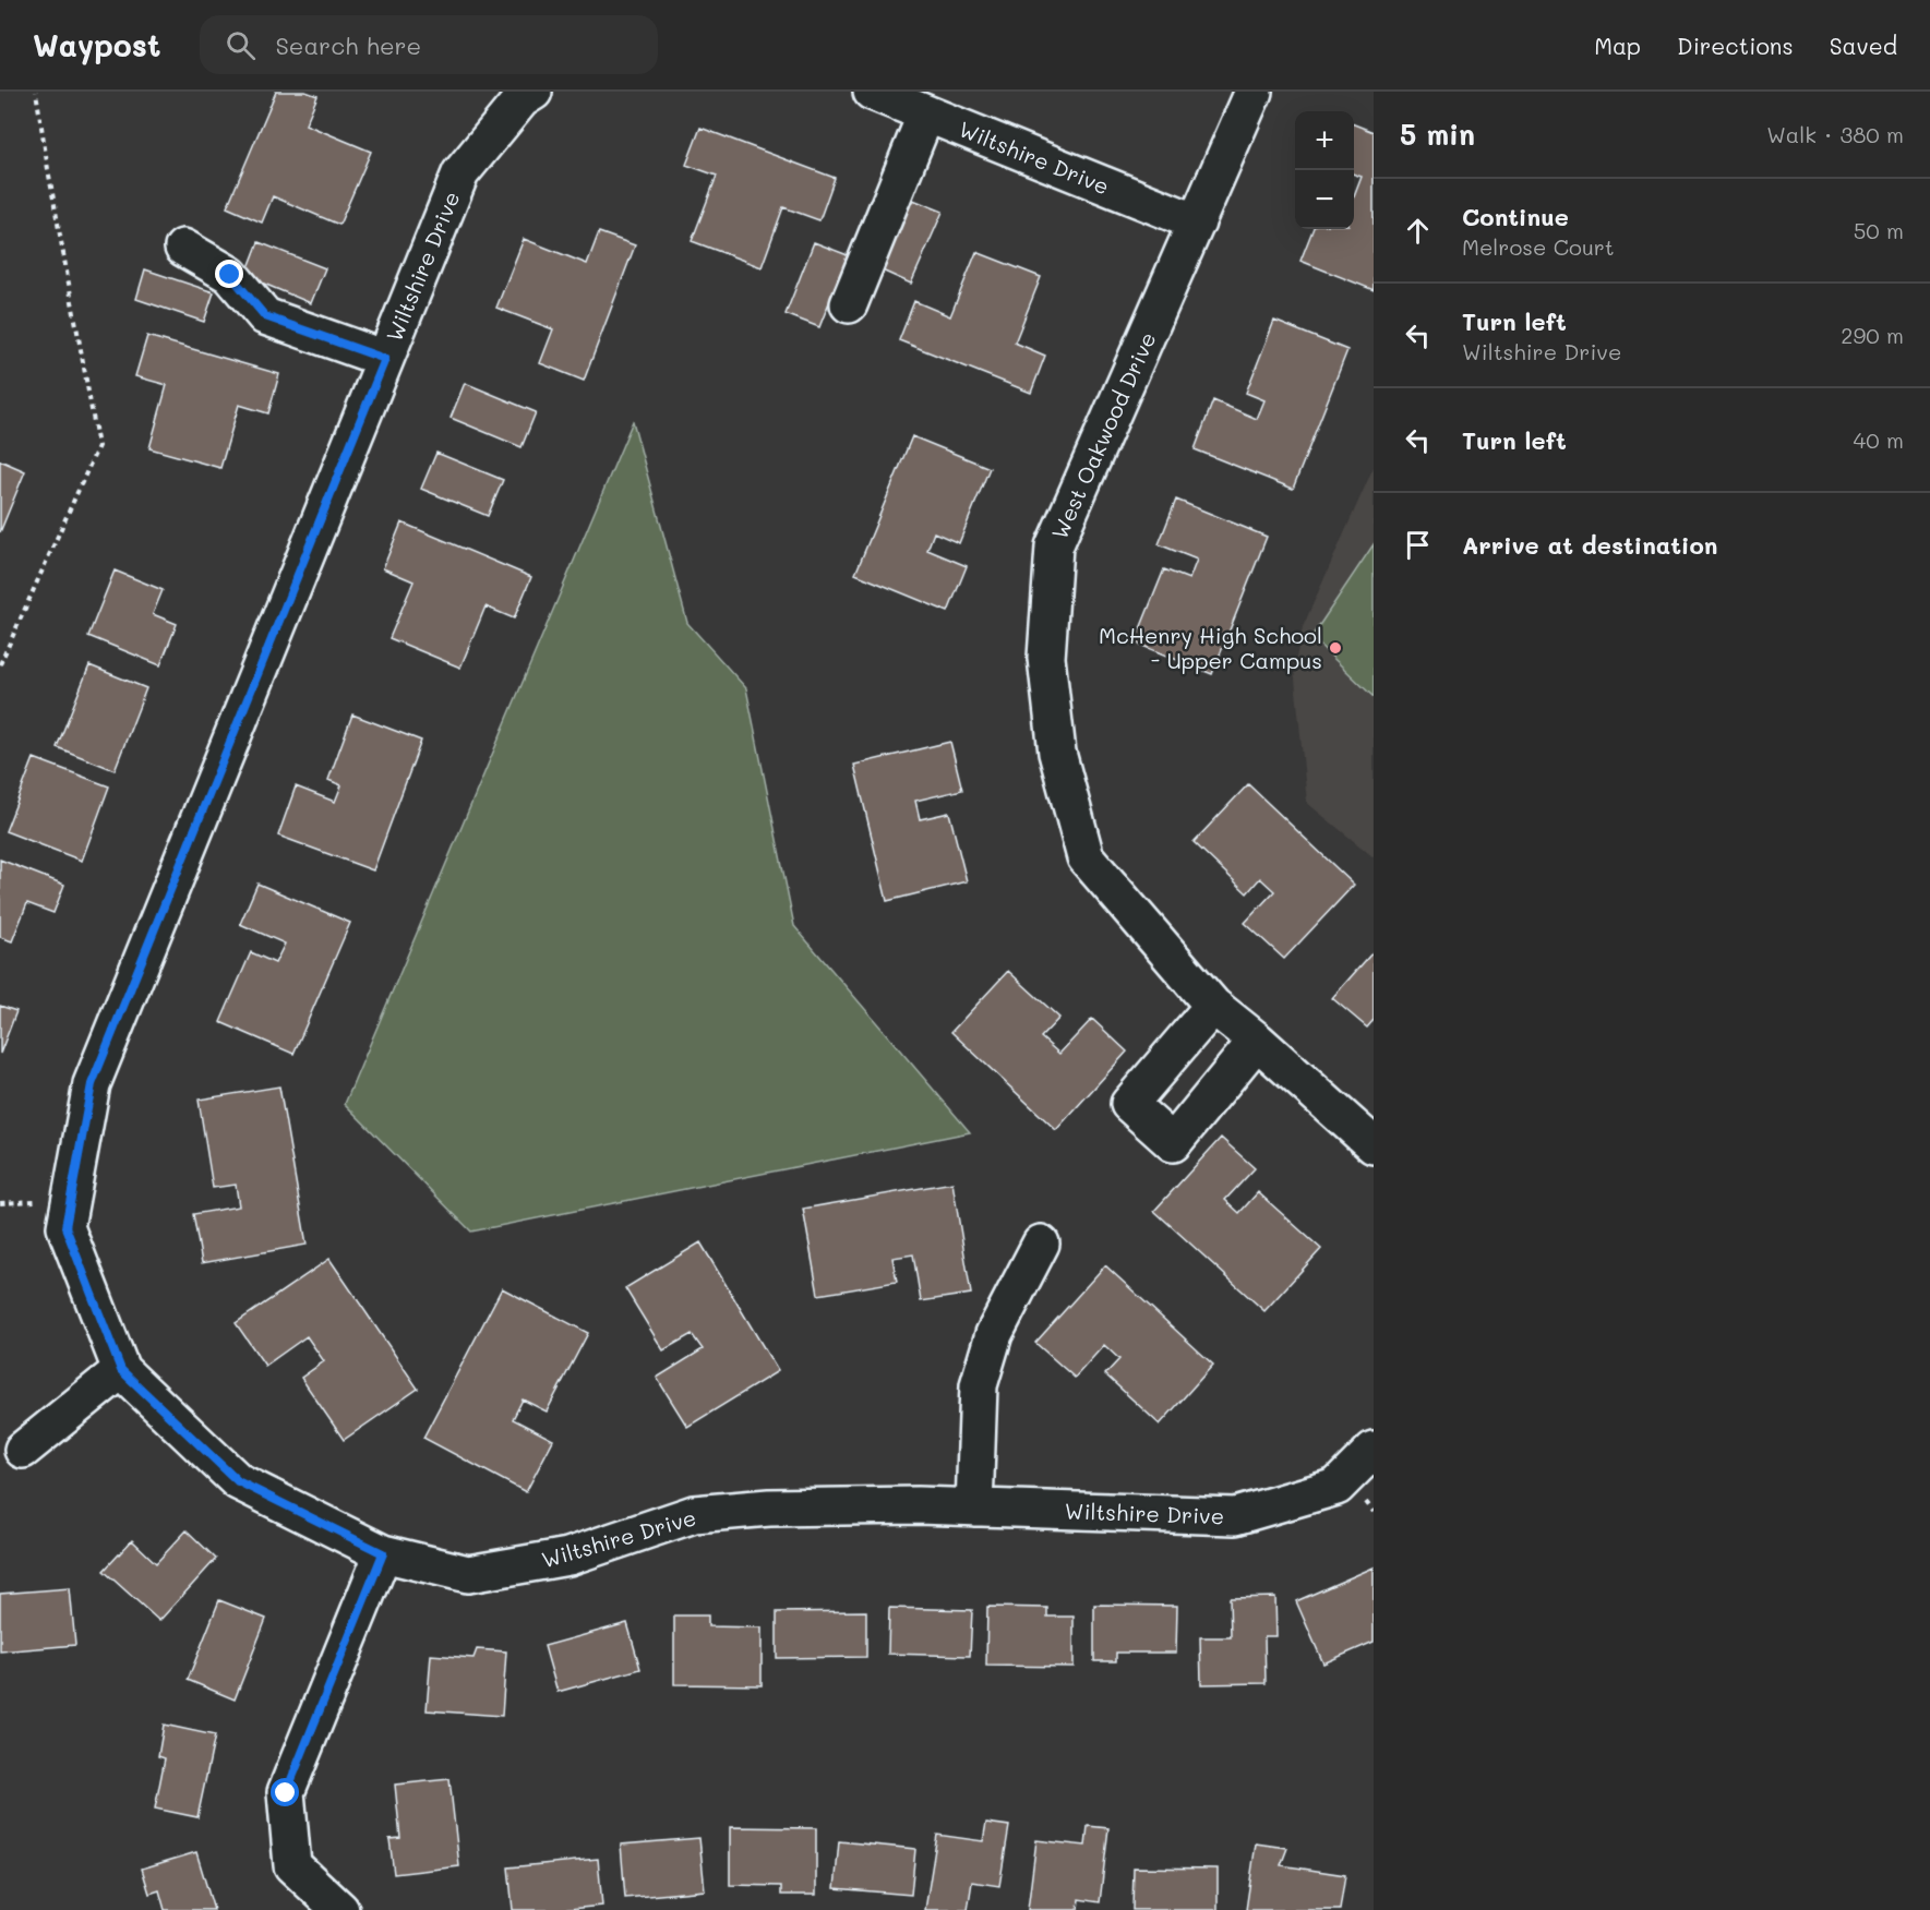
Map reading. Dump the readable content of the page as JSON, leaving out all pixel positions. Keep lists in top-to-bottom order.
{
  "streets": {
    "street": ["Wiltshire Drive", "West Oakwood Drive"]
  },
  "crossings": [
    ["Wiltshire Drive", "West Oakwood Drive"]
  ],
  "places": ["McHenry High School - Upper Campus"],
  "page": {
    "header": "Waypost",
    "search": "Search here",
    "nav": ["Map", "Directions", "Saved"],
    "heading": ["5 min", "Walk · 380 m"],
    "map_buttons": ["+", "−"],
    "list": [
      ["Continue", "Melrose Court", "50 m"],
      ["Turn left", "Wiltshire Drive", "290 m"],
      ["Turn left", "40 m"],
      "Arrive at destination"
    ]
  }
}
